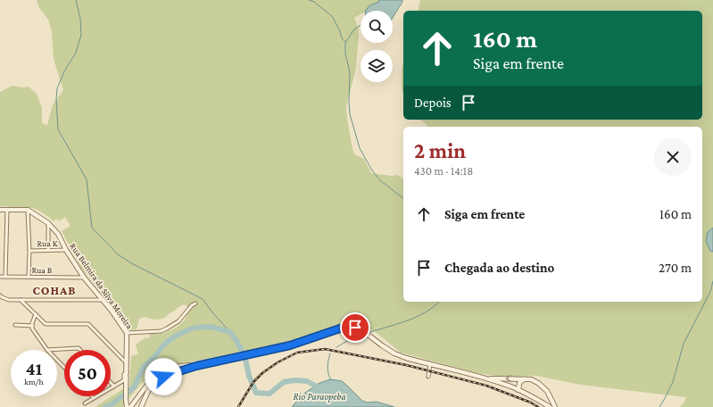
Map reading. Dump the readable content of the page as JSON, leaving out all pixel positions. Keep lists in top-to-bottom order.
{
  "streets": {
    "main road": ["Rua Belmira da Silva Moreira"],
    "street": ["Rua K", "Rua B"]
  },
  "crossings": [
    ["Rua K", "Rua Belmira da Silva Moreira"],
    ["Rua B", "Rua Belmira da Silva Moreira"]
  ],
  "districts": ["COHAB"],
  "water": ["Rio Paraopeba"],
  "page": {
    "turn": ["160 m", "Siga em frente"],
    "then": "Depois",
    "heading": ["2 min", "430 m · 14:18"],
    "list": [
      {
        "name": "Siga em frente",
        "value": "160 m"
      },
      {
        "name": "Chegada ao destino",
        "value": "270 m"
      }
    ],
    "speed": "41 km/h",
    "limit": "50"
  }
}
